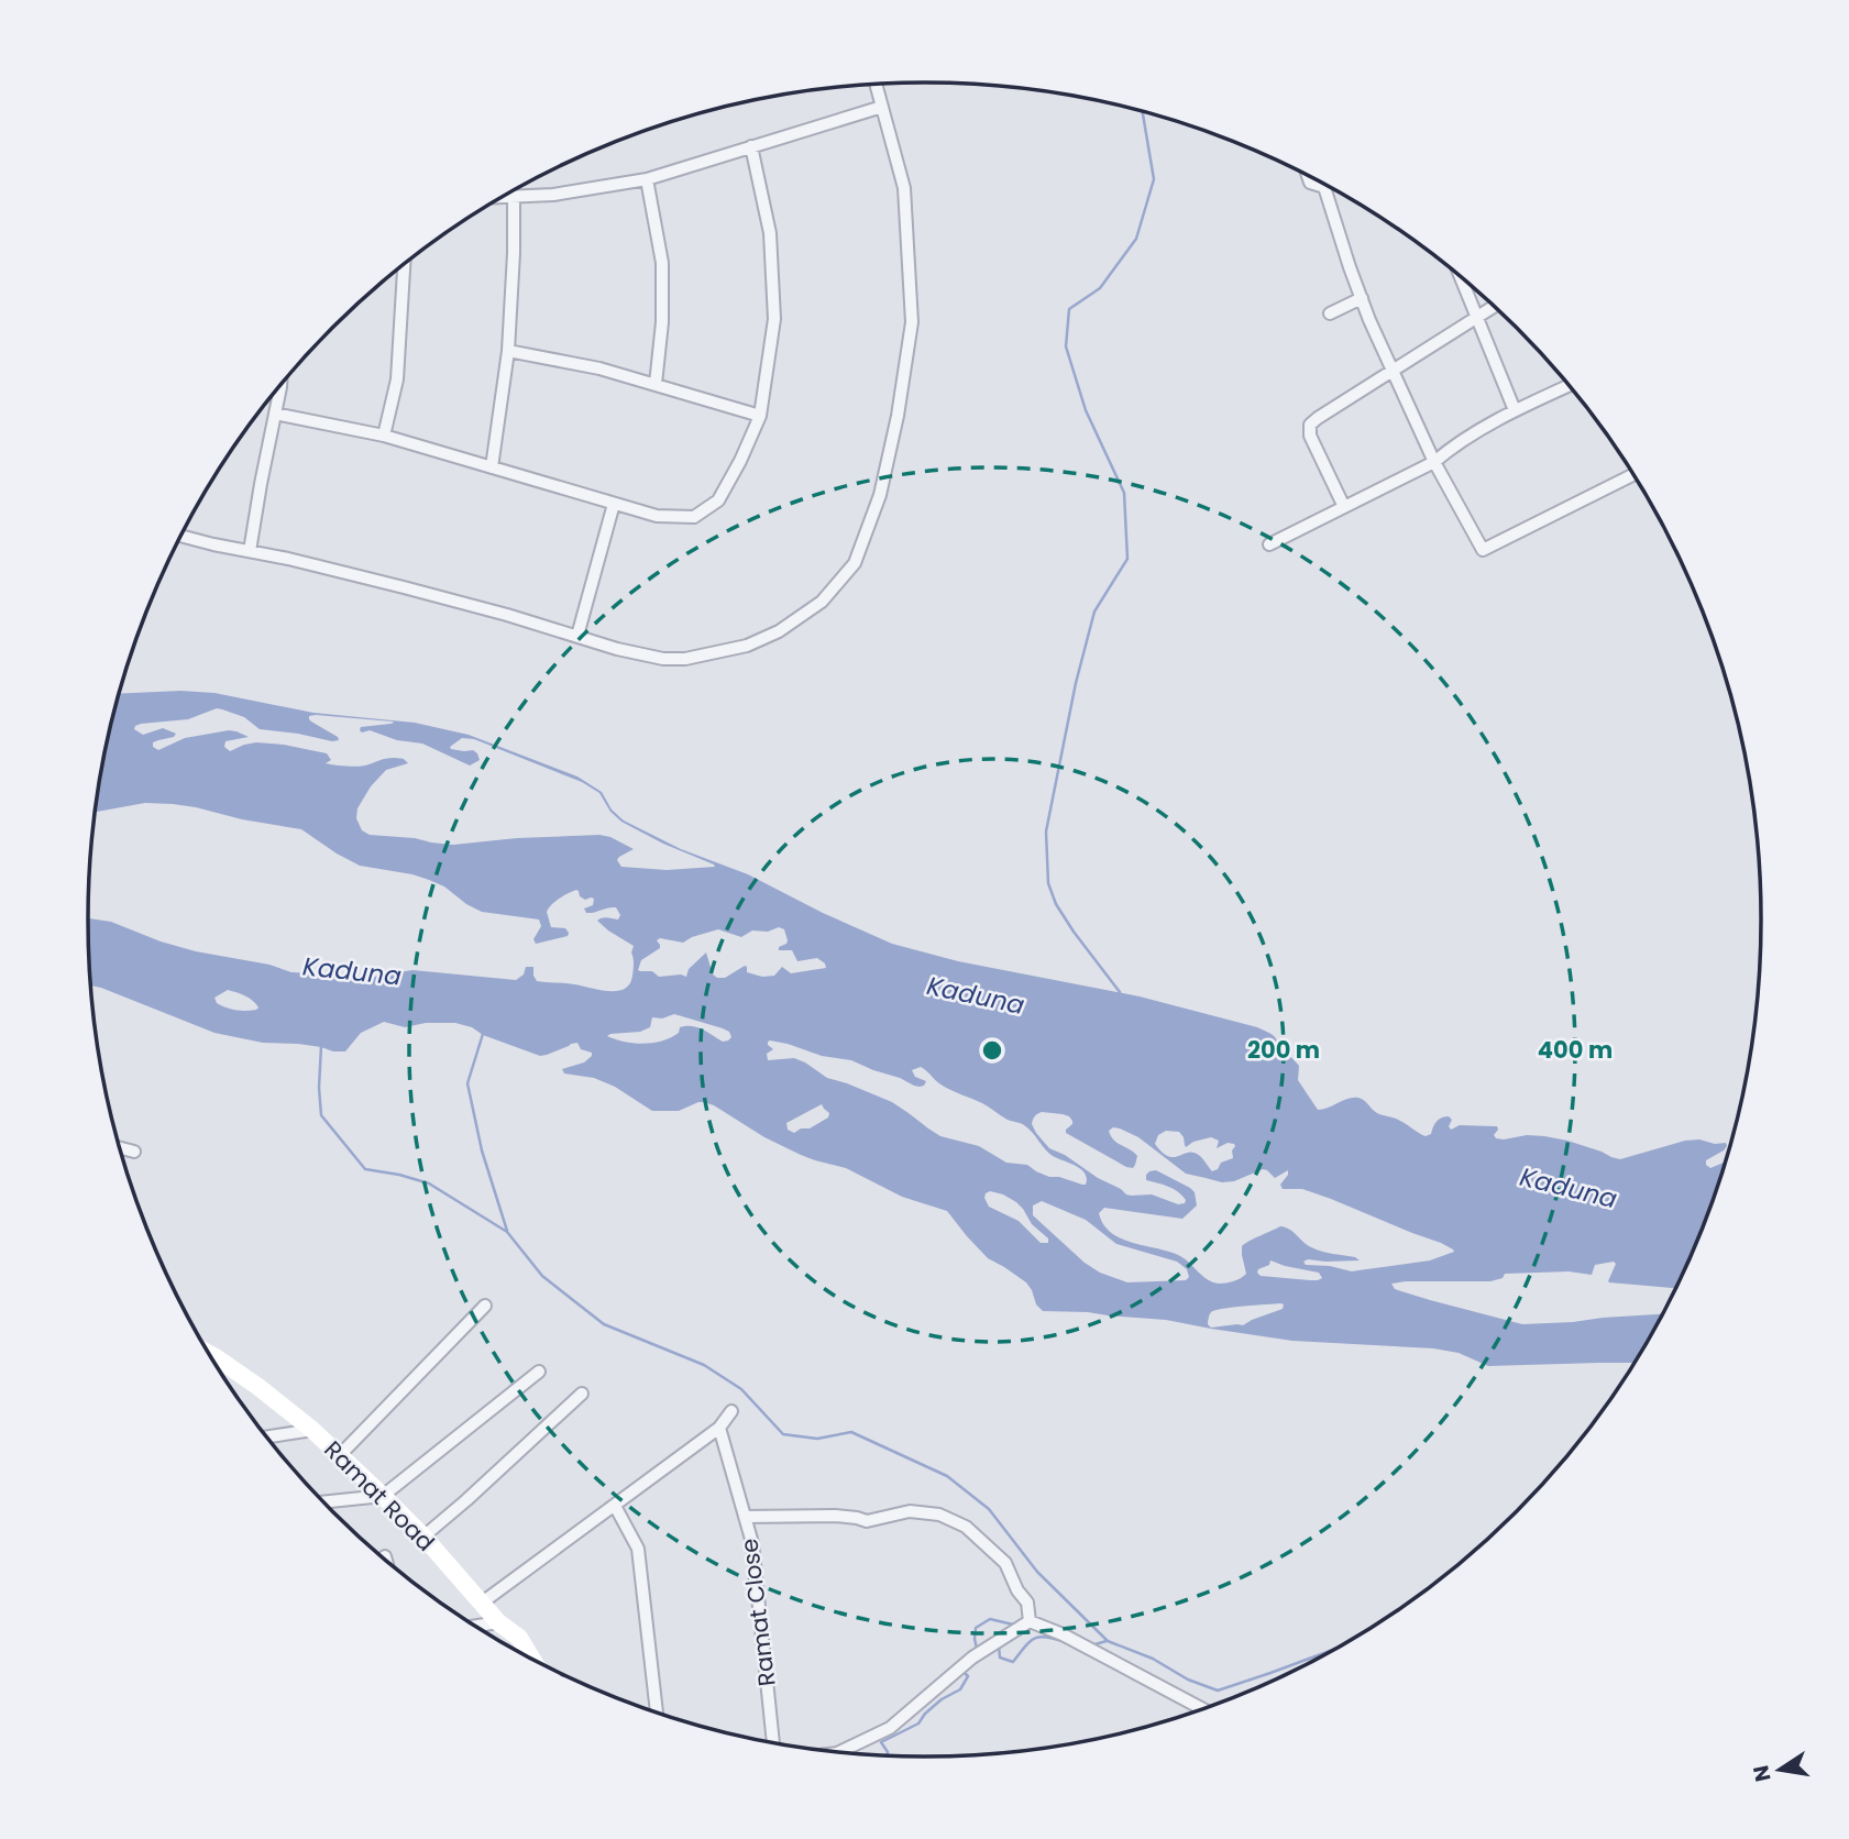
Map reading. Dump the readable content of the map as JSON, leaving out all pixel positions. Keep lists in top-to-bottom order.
{
  "streets": {
    "street": ["Ramat Road", "Ramat Close"]
  },
  "water": ["Kaduna"],
  "north": "left",
  "rings": ["200 m", "400 m"]
}
